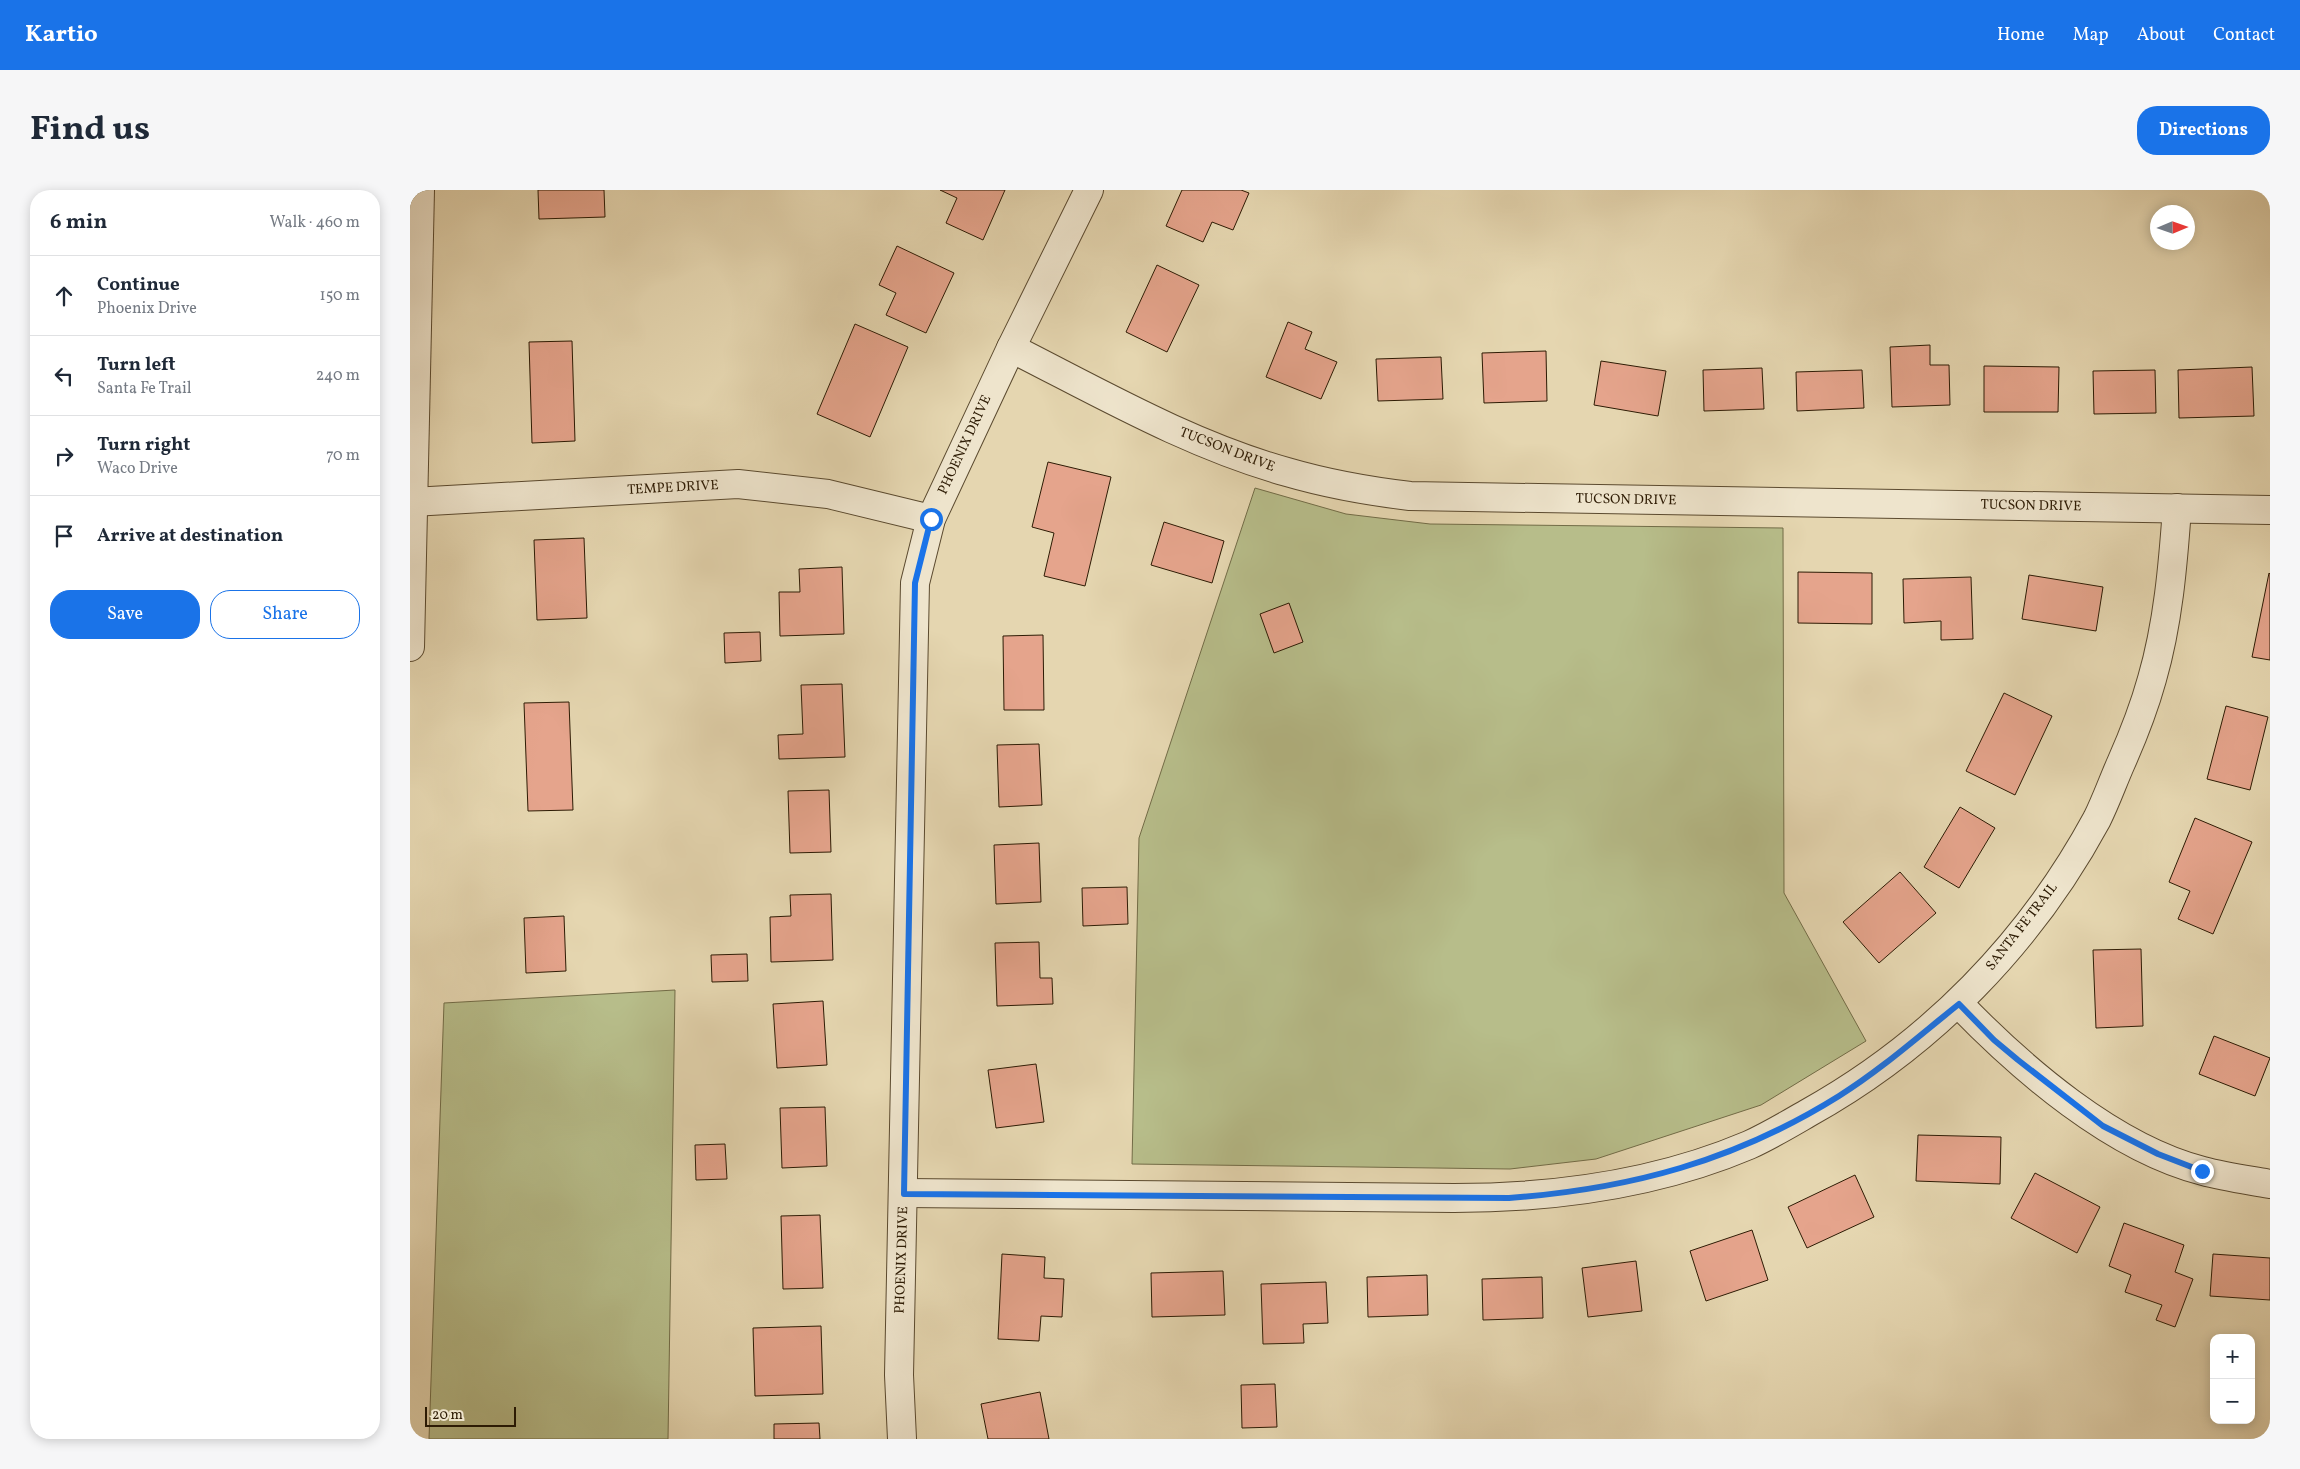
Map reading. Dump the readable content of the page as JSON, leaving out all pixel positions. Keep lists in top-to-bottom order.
{
  "streets": {
    "street": [
      "PHOENIX DRIVE",
      "TUCSON DRIVE",
      "TEMPE DRIVE",
      "SANTA FE TRAIL"
    ]
  },
  "crossings": [
    ["PHOENIX DRIVE", "TUCSON DRIVE"],
    ["PHOENIX DRIVE", "TEMPE DRIVE"],
    ["PHOENIX DRIVE", "SANTA FE TRAIL"],
    ["TUCSON DRIVE", "SANTA FE TRAIL"]
  ],
  "scale_bar": "20 m",
  "north": "right",
  "page": {
    "header": "Kartio",
    "nav": [
      "Home",
      "Map",
      "About",
      "Contact"
    ],
    "title": "Find us",
    "buttons": [
      "Directions",
      ["Save", "Share"]
    ],
    "heading": ["6 min", "Walk · 460 m"],
    "list": [
      ["Continue", "Phoenix Drive", "150 m"],
      ["Turn left", "Santa Fe Trail", "240 m"],
      ["Turn right", "Waco Drive", "70 m"],
      "Arrive at destination"
    ],
    "map_buttons": ["+", "−"],
    "scale": "20 m"
  }
}
